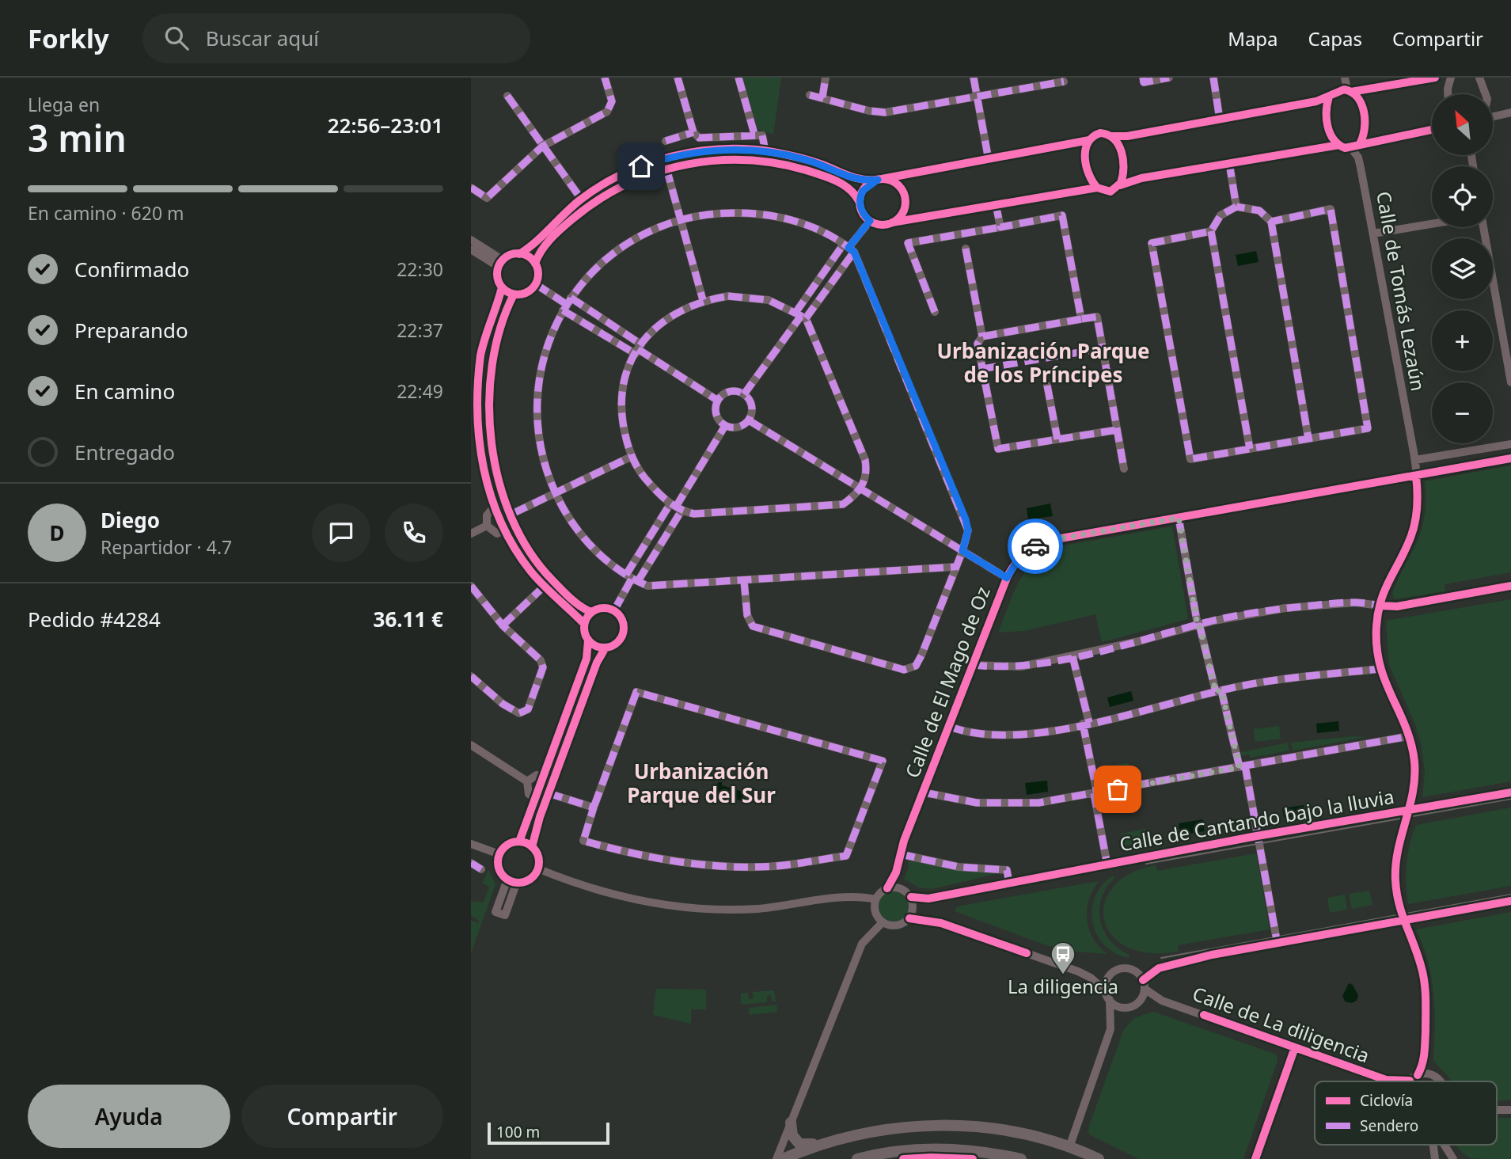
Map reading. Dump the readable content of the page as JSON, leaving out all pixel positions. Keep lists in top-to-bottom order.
{
  "streets": {
    "street": [
      "Calle de Tomás Lezaún",
      "Calle de El Mago de Oz",
      "Calle de Cantando bajo la lluvia",
      "Calle de La diligencia"
    ]
  },
  "crossings": [
    ["Calle de Tomás Lezaún", "Calle de El Mago de Oz"],
    ["Calle de Tomás Lezaún", "Calle de Cantando bajo la lluvia"],
    ["Calle de Tomás Lezaún", "Calle de La diligencia"],
    ["Calle de El Mago de Oz", "Calle de Cantando bajo la lluvia"]
  ],
  "districts": ["Urbanización Parque de los Príncipes", "Urbanización Parque del Sur"],
  "places": {
    "bus stop": ["La diligencia"]
  },
  "legend": ["Ciclovía", "Sendero"],
  "scale_bar": "100 m",
  "north": "top left",
  "page": {
    "header": "Forkly",
    "search": "Buscar aquí",
    "nav": ["Mapa", "Capas", "Compartir"],
    "heading": ["3 min", "Llega en", "22:56–23:01"],
    "panel": [
      "Diego",
      "Repartidor · 4.7",
      "Pedido #4284",
      "36.11 €"
    ],
    "map_buttons": ["+", "−"],
    "bar": "En camino · 620 m",
    "list": [
      ["Confirmado", "22:30"],
      ["Preparando", "22:37"],
      ["En camino", "22:49"],
      "Entregado"
    ],
    "round": "D",
    "buttons": ["Ayuda", "Compartir"],
    "scale": "100 m"
  }
}
